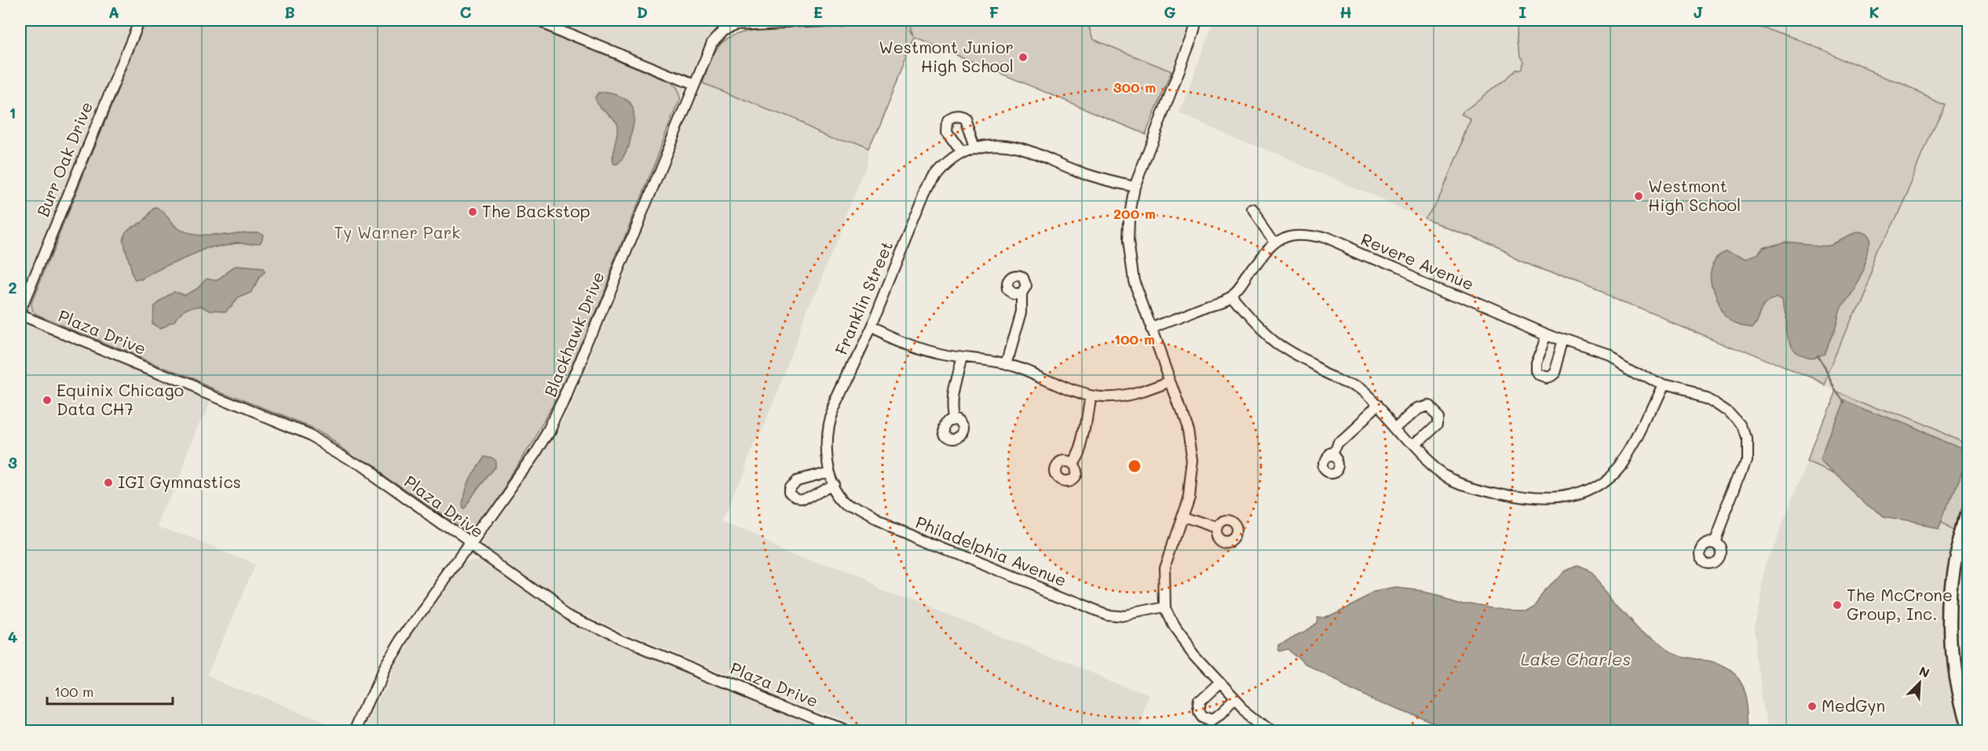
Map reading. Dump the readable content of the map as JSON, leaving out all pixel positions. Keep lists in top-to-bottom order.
{
  "streets": {
    "street": [
      "Burr Oak Drive",
      "Revere Avenue",
      "Franklin Street",
      "Plaza Drive",
      "Blackhawk Drive",
      "Philadelphia Avenue"
    ]
  },
  "crossings": [
    ["Franklin Street", "Philadelphia Avenue"],
    ["Plaza Drive", "Blackhawk Drive"]
  ],
  "water": ["Lake Charles"],
  "parks": ["Ty Warner Park"],
  "places": [
    "Westmont Junior High School",
    "Westmont High School",
    "The Backstop",
    "Equinix Chicago Data CH7",
    "IGI Gymnastics",
    "The McCrone Group, Inc.",
    "MedGyn"
  ],
  "scale_bar": "100 m",
  "north": "top right",
  "grid": {
    "columns": [
      "A",
      "B",
      "C",
      "D",
      "E",
      "F",
      "G",
      "H",
      "I",
      "J",
      "K"
    ],
    "rows": [
      "1",
      "2",
      "3",
      "4"
    ]
  },
  "rings": ["300 m", "200 m", "100 m"]
}
